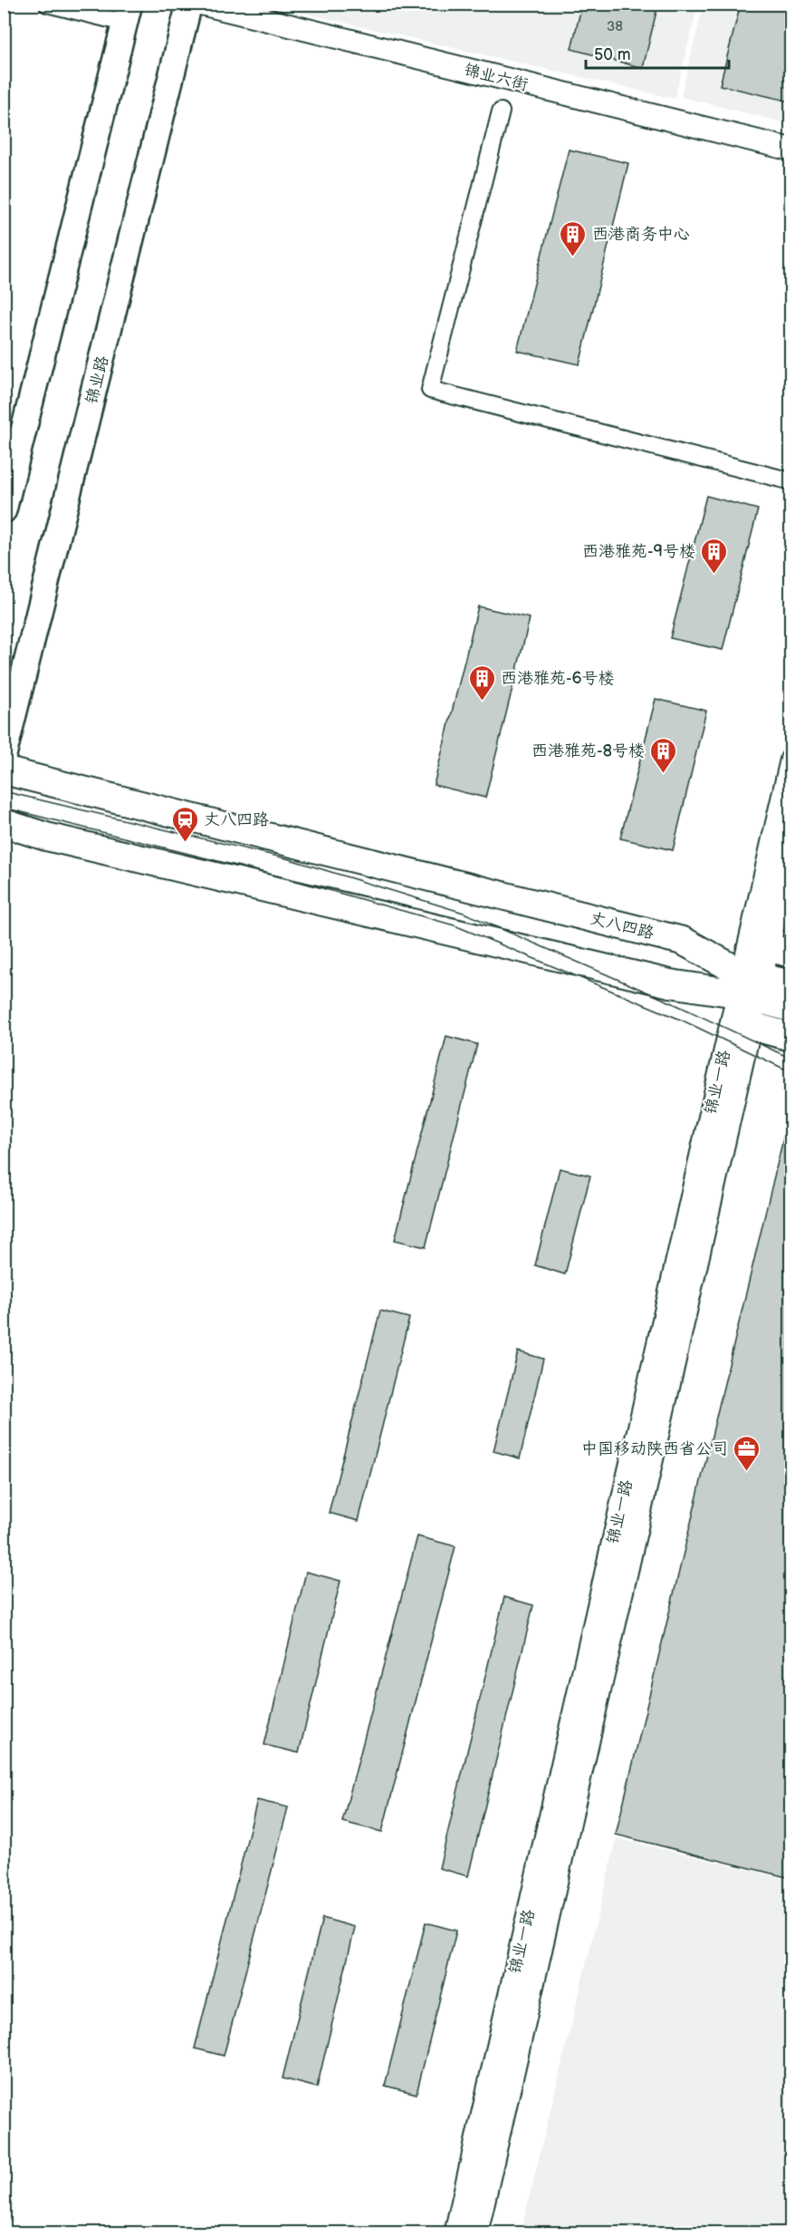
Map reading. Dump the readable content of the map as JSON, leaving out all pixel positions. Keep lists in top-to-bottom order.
{
  "streets": {
    "main road": ["锦业路", "丈八四路"],
    "street": ["锦业六街", "锦业一路"]
  },
  "crossings": [
    ["丈八四路", "锦业一路"]
  ],
  "places": {
    "building": [
      "西港商务中心",
      "西港雅苑-9号楼",
      "西港雅苑-6号楼",
      "西港雅苑-8号楼"
    ],
    "station": ["丈八四路"],
    "office": ["中国移动陕西省公司"]
  },
  "house_numbers": ["38"],
  "scale_bar": "50 m"
}
